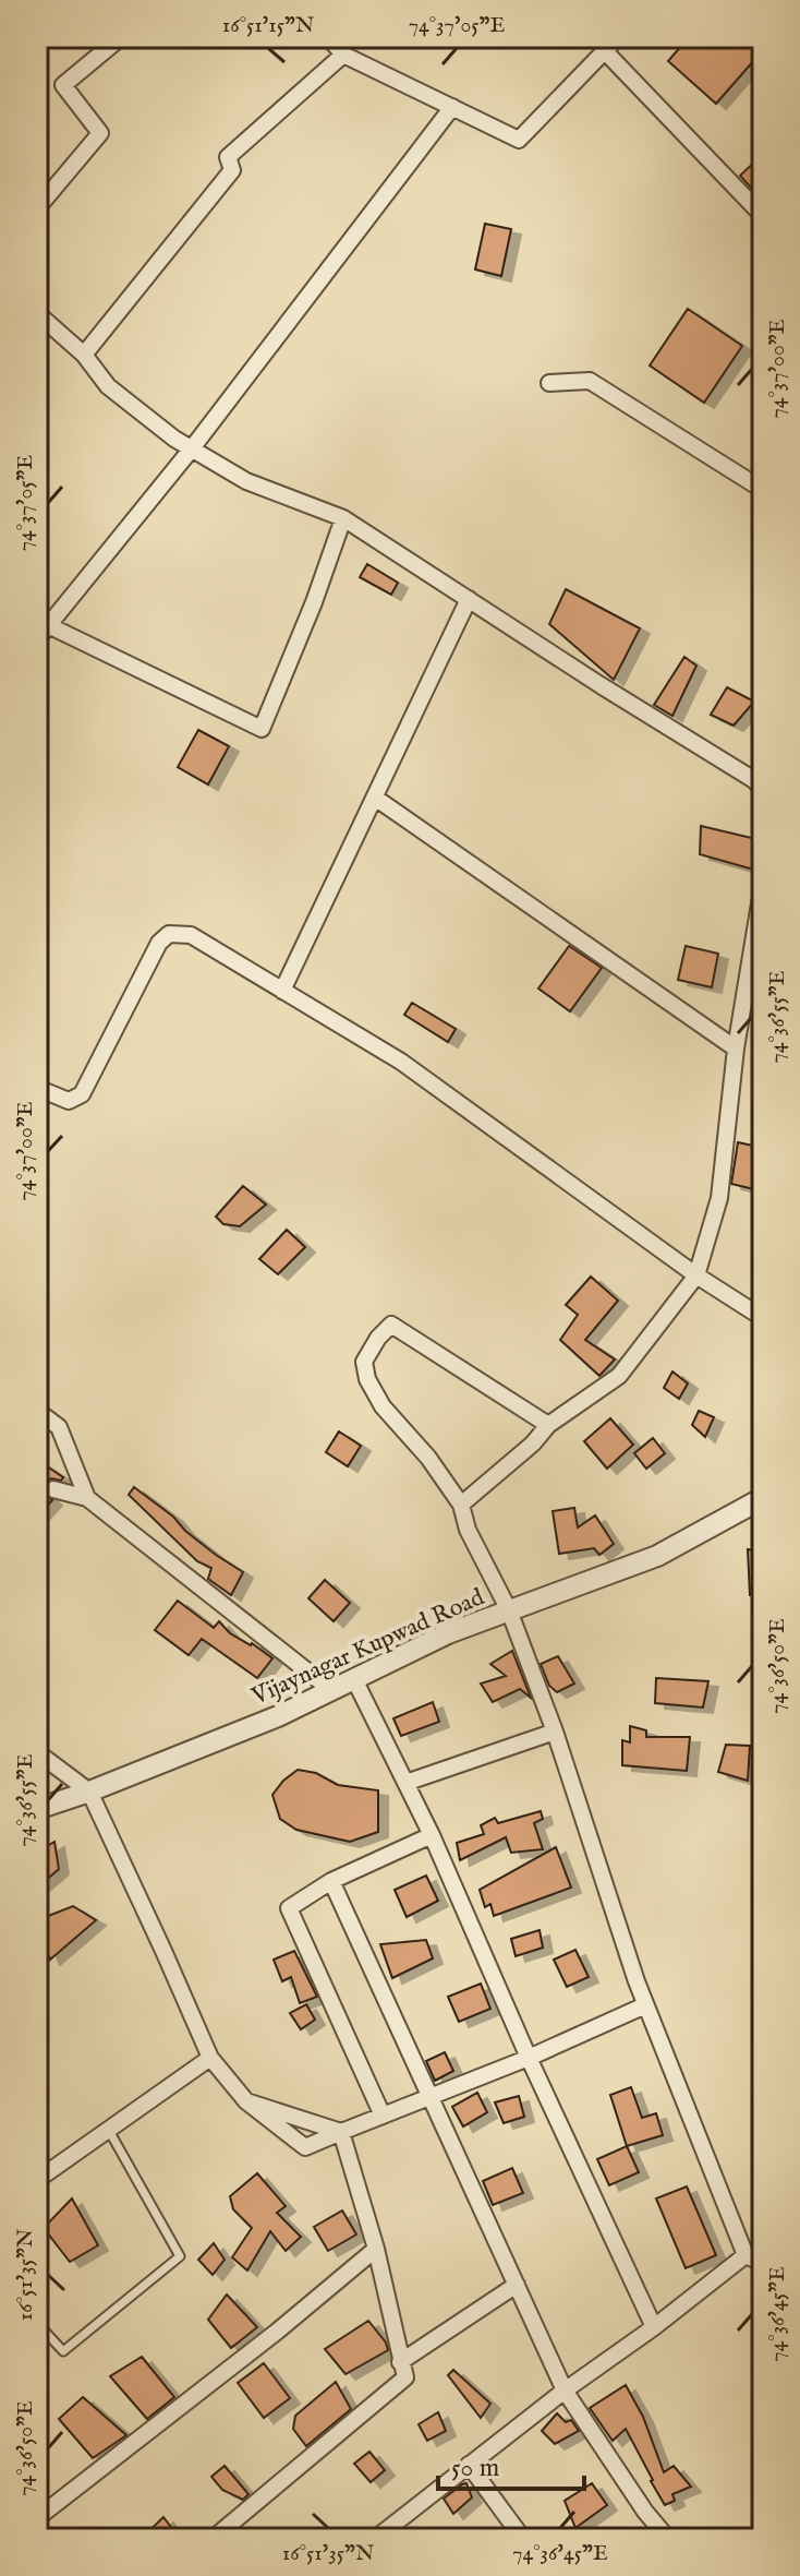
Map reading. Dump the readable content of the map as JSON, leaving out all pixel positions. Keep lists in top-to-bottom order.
{
  "streets": {
    "street": ["Vijaynagar Kupwad Road"]
  },
  "scale_bar": "50 m",
  "coordinates": [
    "16°51'15\"N",
    "74°37'05\"E",
    "74°37'00\"E",
    "74°36'55\"E",
    "74°36'50\"E",
    "16°51'35\"N",
    "74°36'45\"E"
  ]
}
